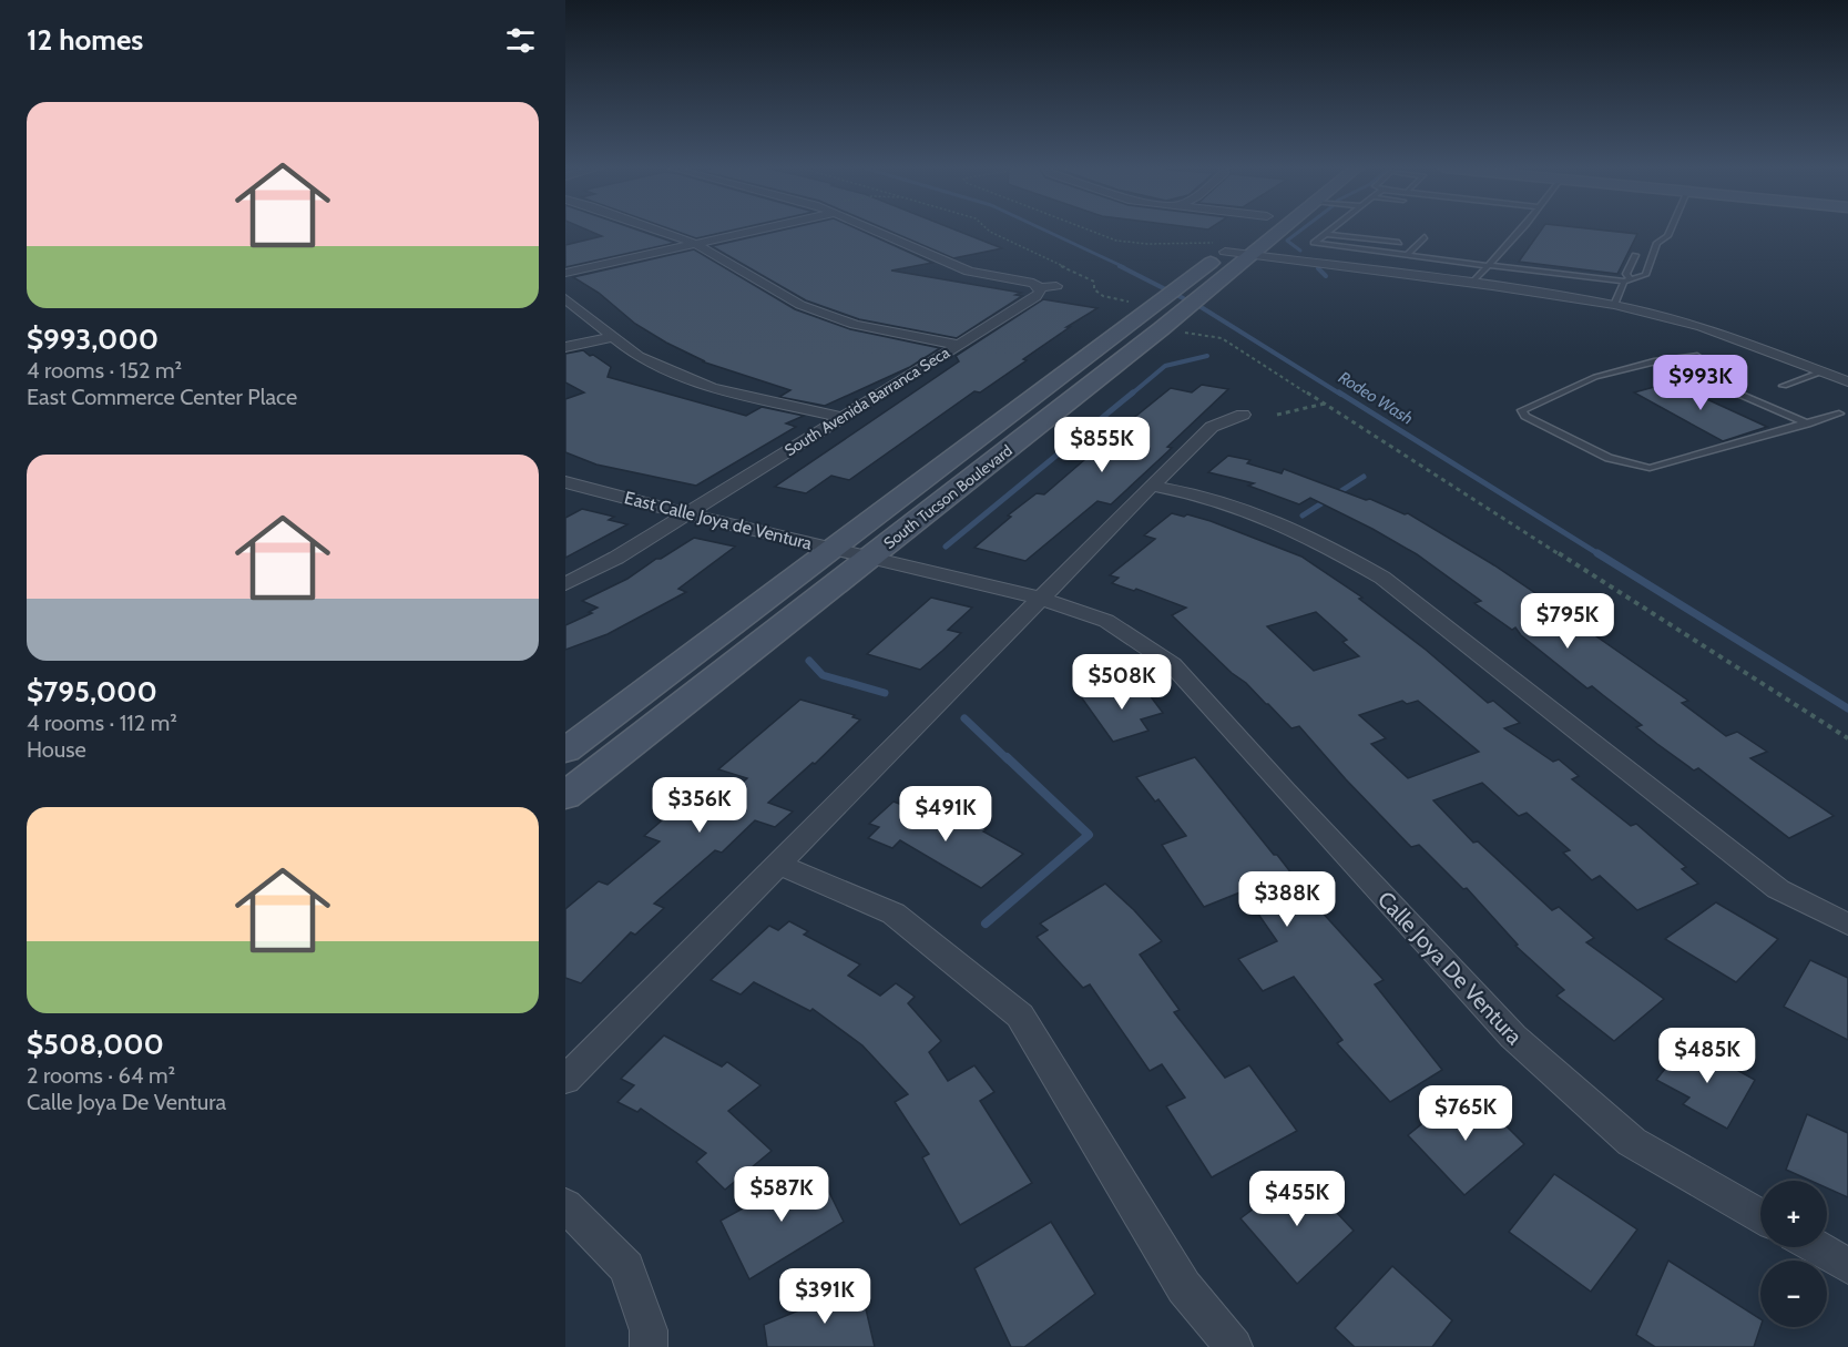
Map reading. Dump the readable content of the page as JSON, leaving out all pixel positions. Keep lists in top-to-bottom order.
{
  "streets": {
    "main road": ["South Tucson Boulevard"],
    "street": ["South Avenida Barranca Seca", "East Calle Joya de Ventura", "Calle Joya De Ventura"]
  },
  "crossings": [
    ["South Avenida Barranca Seca", "East Calle Joya de Ventura"],
    ["South Tucson Boulevard", "East Calle Joya de Ventura"],
    ["South Tucson Boulevard", "Calle Joya De Ventura"],
    ["East Calle Joya de Ventura", "Calle Joya De Ventura"]
  ],
  "water": ["Rodeo Wash"],
  "page": {
    "heading": "12 homes",
    "list": [
      {
        "name": "$993,000",
        "note": "4 rooms · 152 m² · East Commerce Center Place"
      },
      {
        "name": "$795,000",
        "note": "4 rooms · 112 m² · House"
      },
      {
        "name": "$508,000",
        "note": "2 rooms · 64 m² · Calle Joya De Ventura"
      }
    ],
    "price": [
      "$993K",
      "$855K",
      "$795K",
      "$508K",
      "$356K",
      "$491K",
      "$388K",
      "$485K",
      "$765K",
      "$587K",
      "$455K",
      "$391K"
    ],
    "map_buttons": ["+", "−"]
  }
}
